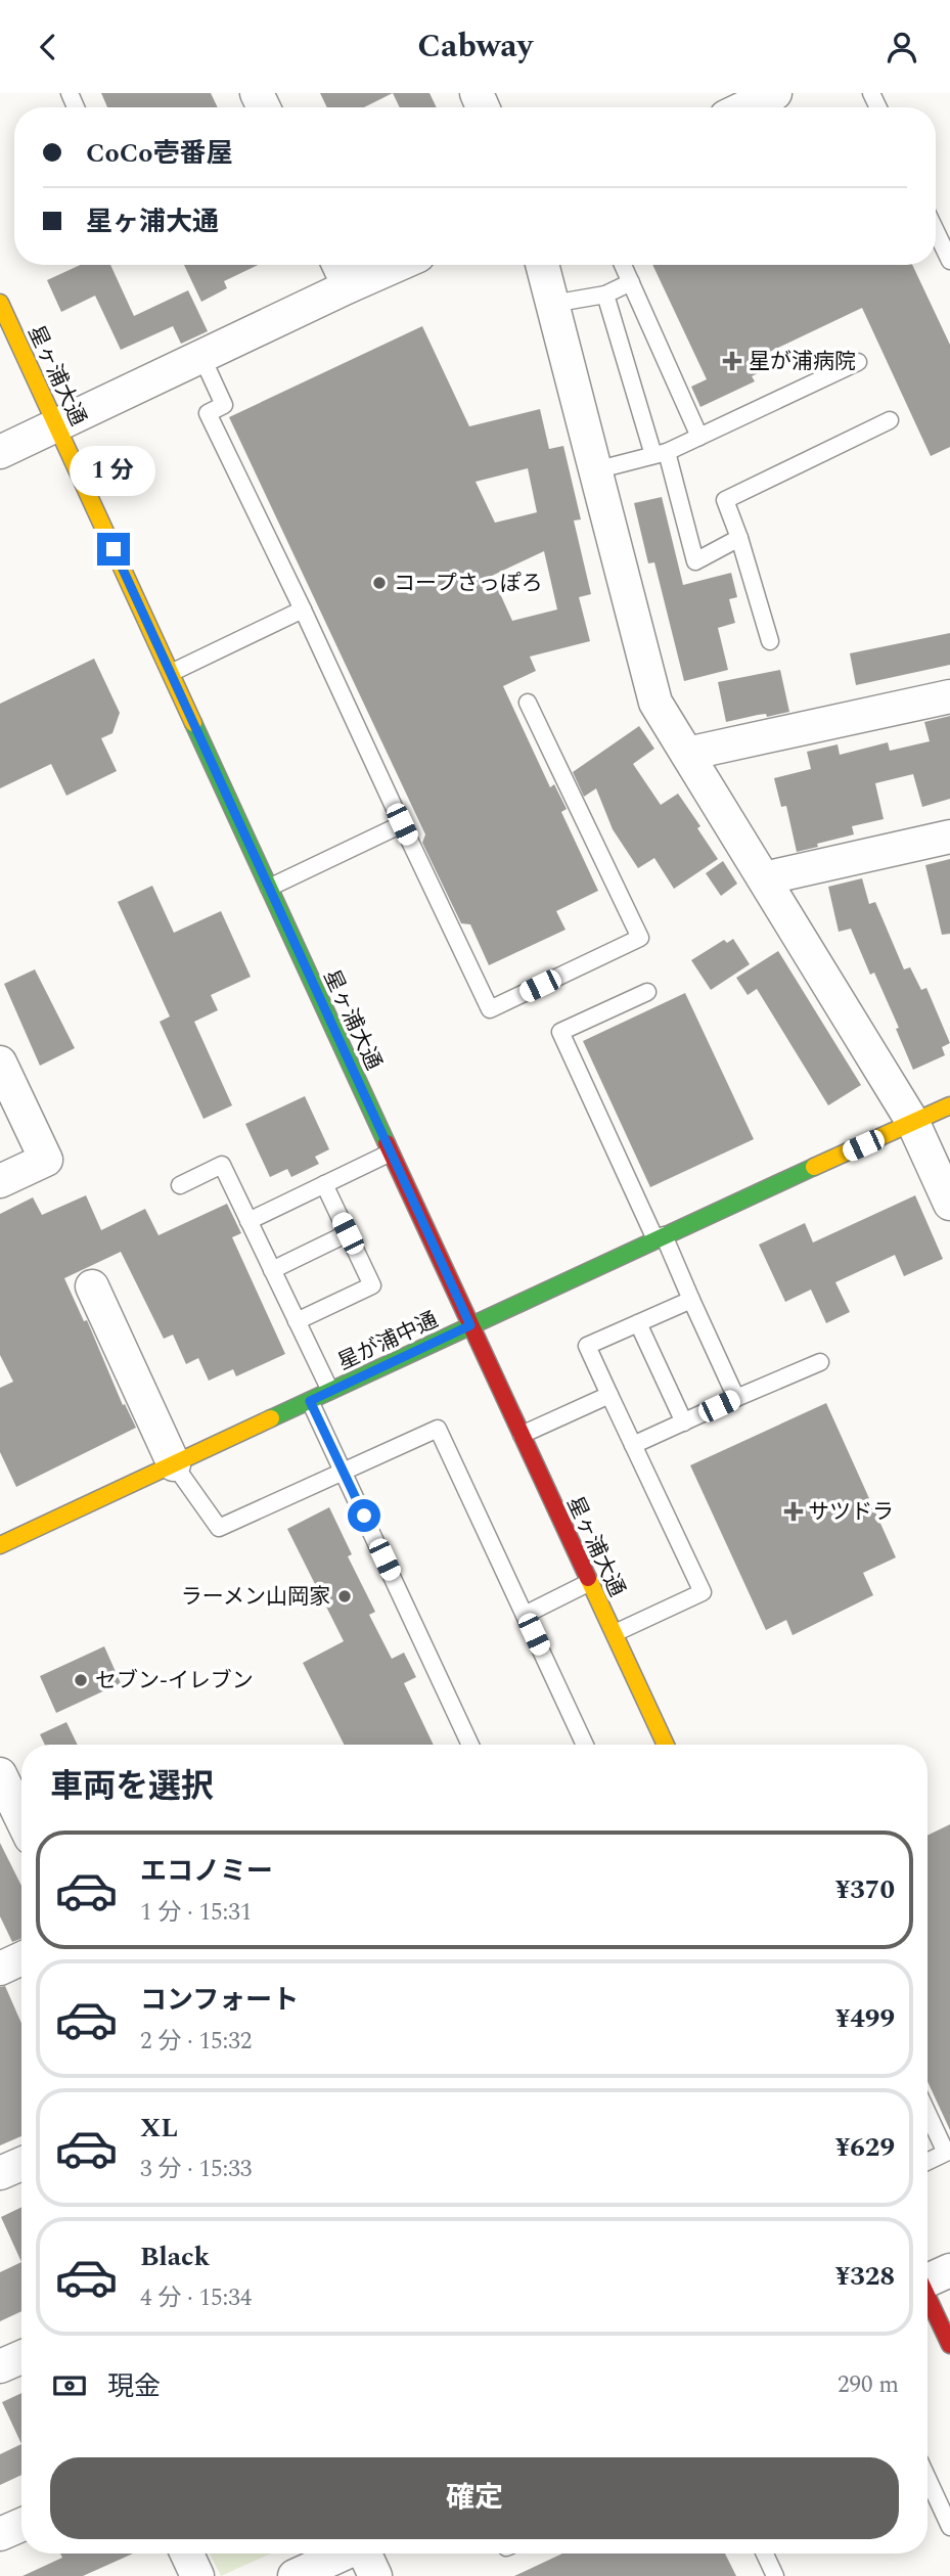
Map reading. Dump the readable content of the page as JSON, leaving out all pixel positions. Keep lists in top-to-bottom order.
{
  "streets": {
    "main road": ["星ヶ浦大通", "星が浦中通"]
  },
  "crossings": [
    ["星ヶ浦大通", "星が浦中通"]
  ],
  "places": {
    "health": ["星が浦病院", "サツドラ"],
    "other": ["コープさっぽろ", "ラーメン山岡家", "セブン-イレブン"]
  },
  "page": {
    "header": "Cabway",
    "banner": ["CoCo壱番屋", "星ヶ浦大通"],
    "bubble": "1 分",
    "heading": "車両を選択",
    "list": [
      {
        "name": "エコノミー",
        "note": "1 分 · 15:31",
        "value": "¥370"
      },
      {
        "name": "コンフォート",
        "note": "2 分 · 15:32",
        "value": "¥499"
      },
      {
        "name": "XL",
        "note": "3 分 · 15:33",
        "value": "¥629"
      },
      {
        "name": "Black",
        "note": "4 分 · 15:34",
        "value": "¥328"
      }
    ],
    "pay": ["現金", "290 m"],
    "buttons": "確定"
  }
}
